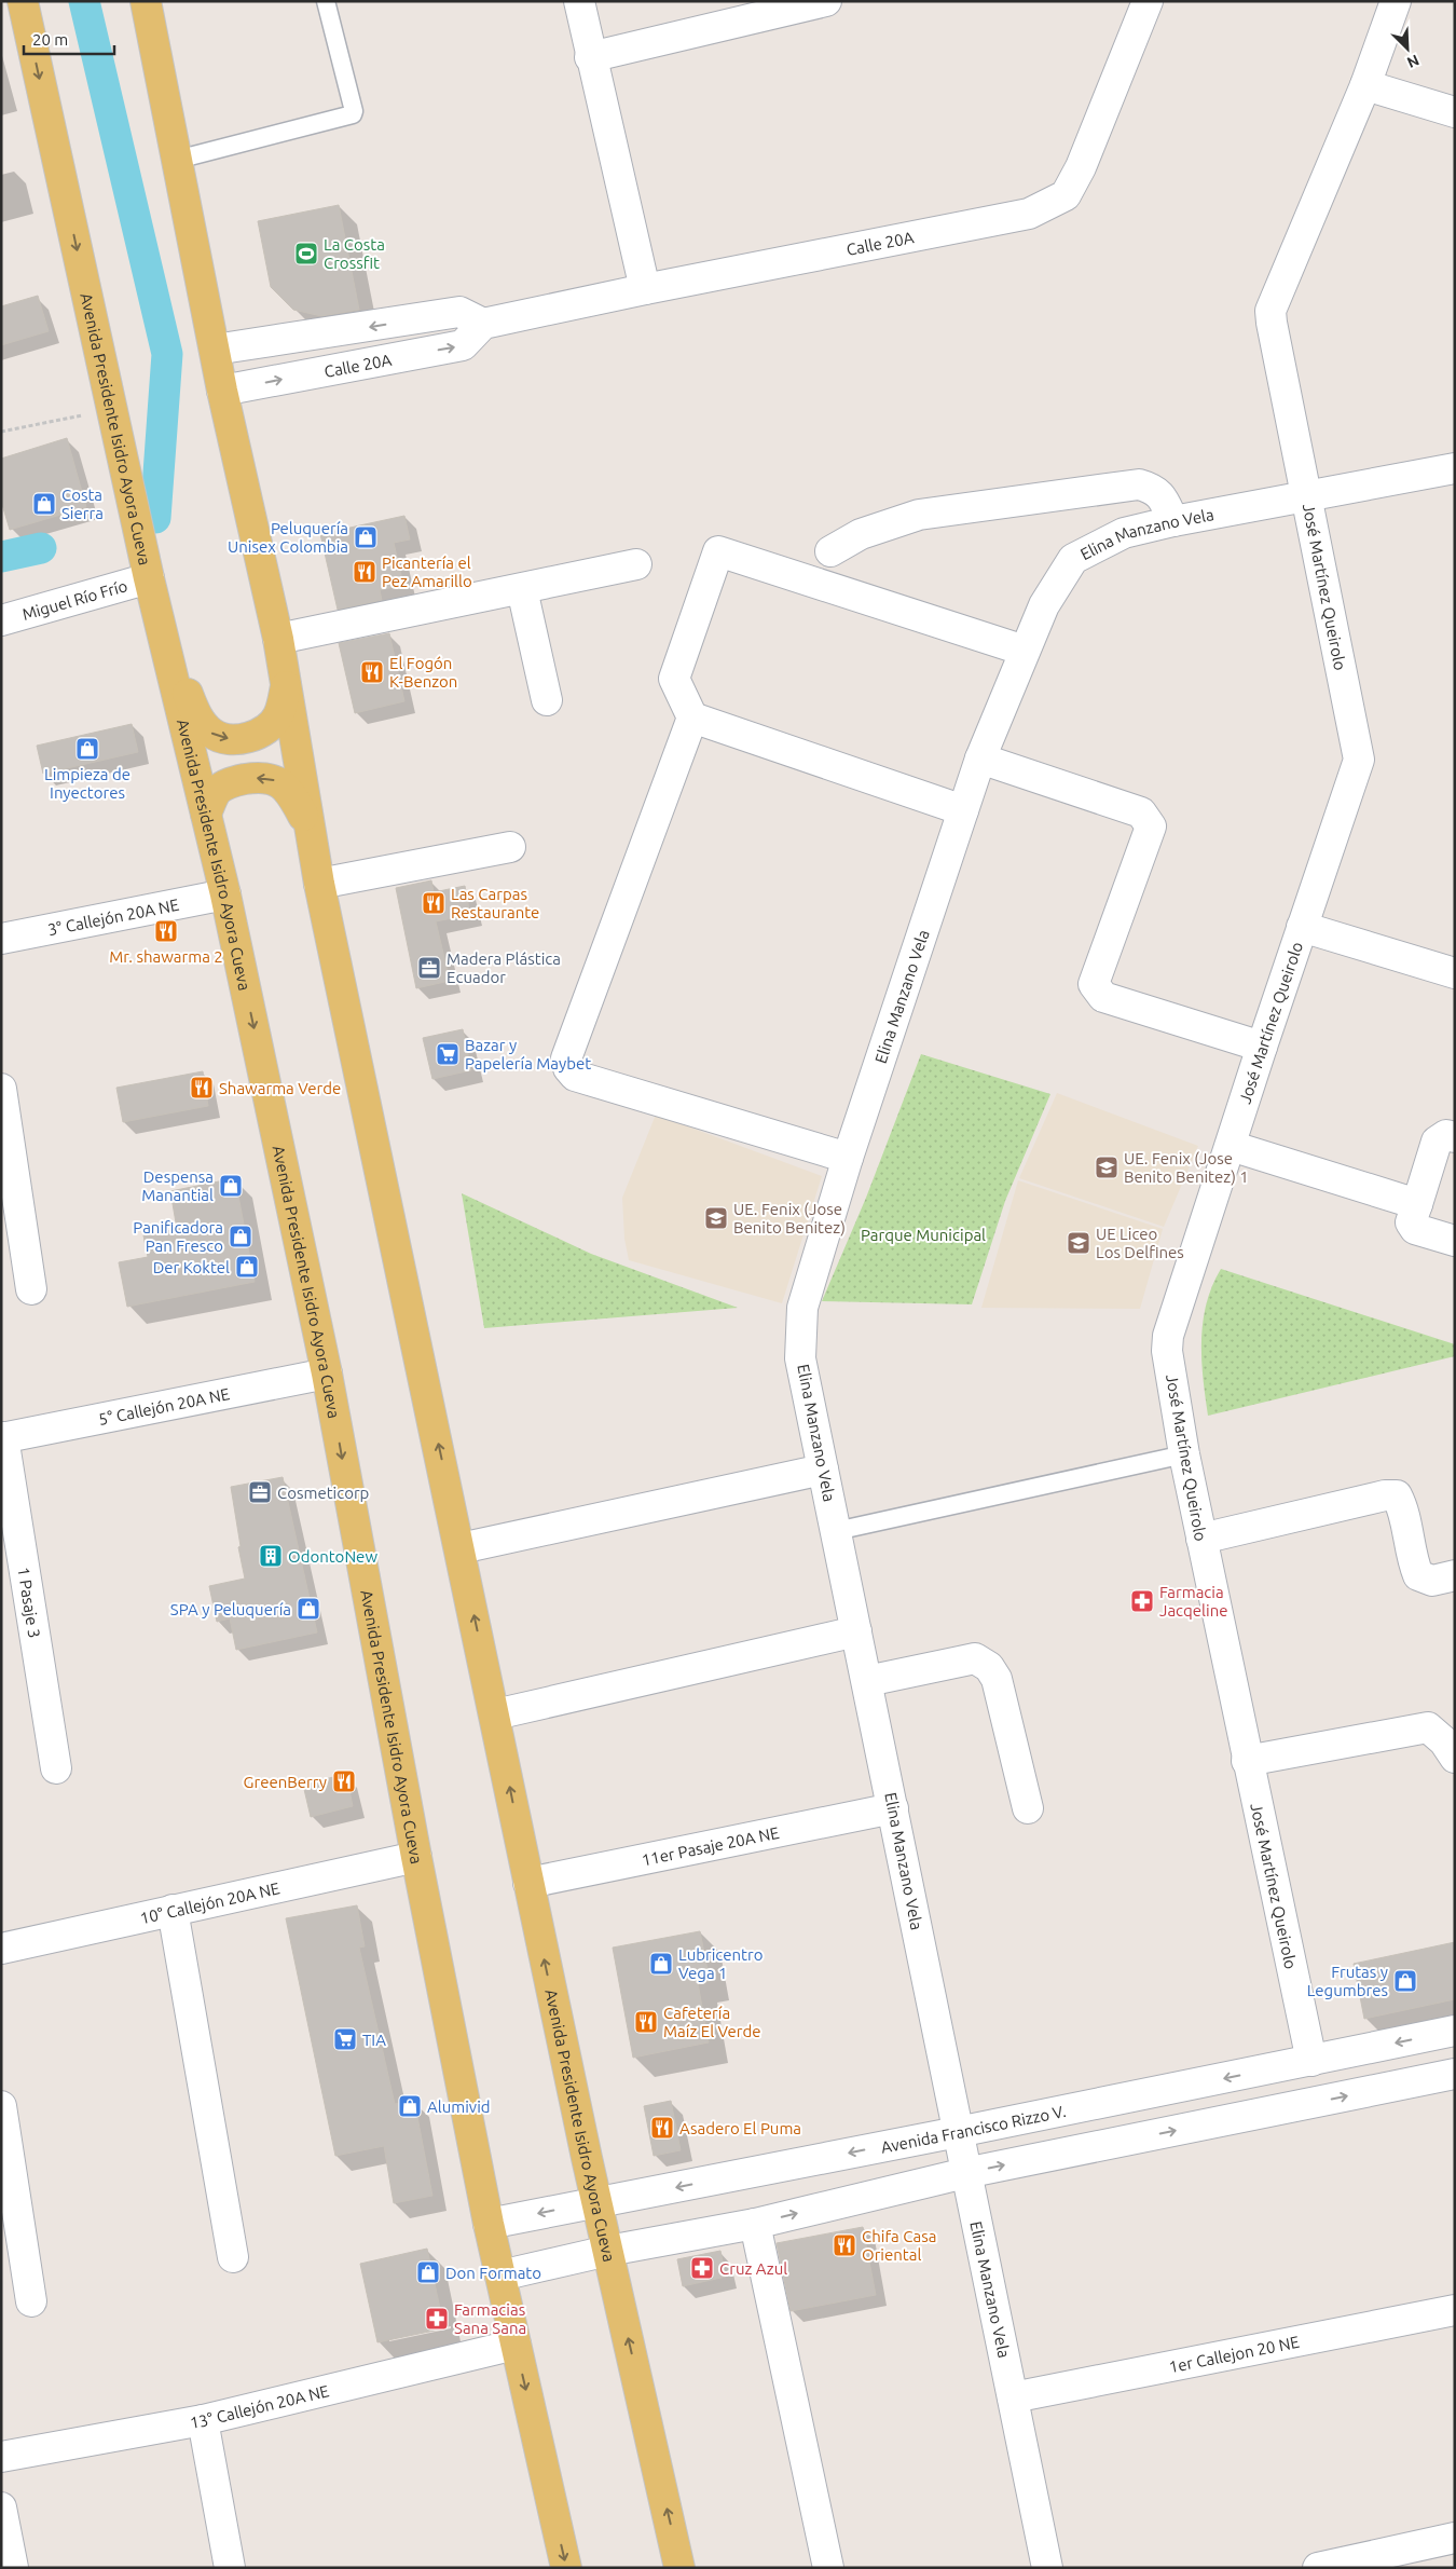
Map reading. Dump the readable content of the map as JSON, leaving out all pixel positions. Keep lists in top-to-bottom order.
{
  "streets": {
    "main road": ["Avenida Presidente Isidro Ayora Cueva"],
    "street": [
      "Calle 20A",
      "Elina Manzano Vela",
      "José Martínez Queirolo",
      "Miguel Río Frío",
      "3° Callejón 20A NE",
      "5° Callejón 20A NE",
      "1 Pasaje 3",
      "11er Pasaje 20A NE",
      "10° Callejón 20A NE",
      "Avenida Francisco Rizzo V.",
      "1er Callejon 20 NE",
      "13° Callejón 20A NE"
    ]
  },
  "crossings": [
    ["Calle 20A", "Avenida Presidente Isidro Ayora Cueva"],
    ["Avenida Presidente Isidro Ayora Cueva", "Miguel Río Frío"],
    ["Avenida Presidente Isidro Ayora Cueva", "3° Callejón 20A NE"],
    ["Avenida Presidente Isidro Ayora Cueva", "5° Callejón 20A NE"],
    ["Avenida Presidente Isidro Ayora Cueva", "11er Pasaje 20A NE"],
    ["Avenida Presidente Isidro Ayora Cueva", "10° Callejón 20A NE"],
    ["Avenida Presidente Isidro Ayora Cueva", "Avenida Francisco Rizzo V."],
    ["Avenida Presidente Isidro Ayora Cueva", "13° Callejón 20A NE"],
    ["Elina Manzano Vela", "José Martínez Queirolo"],
    ["Elina Manzano Vela", "11er Pasaje 20A NE"],
    ["Elina Manzano Vela", "Avenida Francisco Rizzo V."],
    ["Elina Manzano Vela", "1er Callejon 20 NE"],
    ["José Martínez Queirolo", "Avenida Francisco Rizzo V."],
    ["5° Callejón 20A NE", "1 Pasaje 3"]
  ],
  "parks": ["Parque Municipal"],
  "places": {
    "sports": ["La Costa Crossfit"],
    "shop": [
      "Costa Sierra",
      "Peluquería Unisex Colombia",
      "Limpieza de Inyectores",
      "Despensa Manantial",
      "Panificadora Pan Fresco",
      "Der Koktel",
      "SPA y Peluquería",
      "Lubricentro Vega 1",
      "Frutas y Legumbres",
      "Alumivid",
      "Don Formato"
    ],
    "restaurant": [
      "Picantería el Pez Amarillo",
      "El Fogón K-Benzon",
      "Las Carpas Restaurante",
      "Mr. shawarma 2",
      "Shawarma Verde",
      "GreenBerry",
      "Cafetería Maíz El Verde",
      "Asadero El Puma",
      "Chifa Casa Oriental"
    ],
    "office": ["Madera Plástica Ecuador", "Cosmeticorp"],
    "supermarket": ["Bazar y Papelería Maybet", "TIA"],
    "school or university": ["UE. Fenix (Jose Benito Benitez) 1", "UE. Fenix (Jose Benito Benitez)", "UE Liceo Los Delfines"],
    "building": ["OdontoNew"],
    "pharmacy": ["Farmacia Jacqeline", "Cruz Azul", "Farmacias Sana Sana"]
  },
  "scale_bar": "20 m",
  "north": "bottom right"
}
